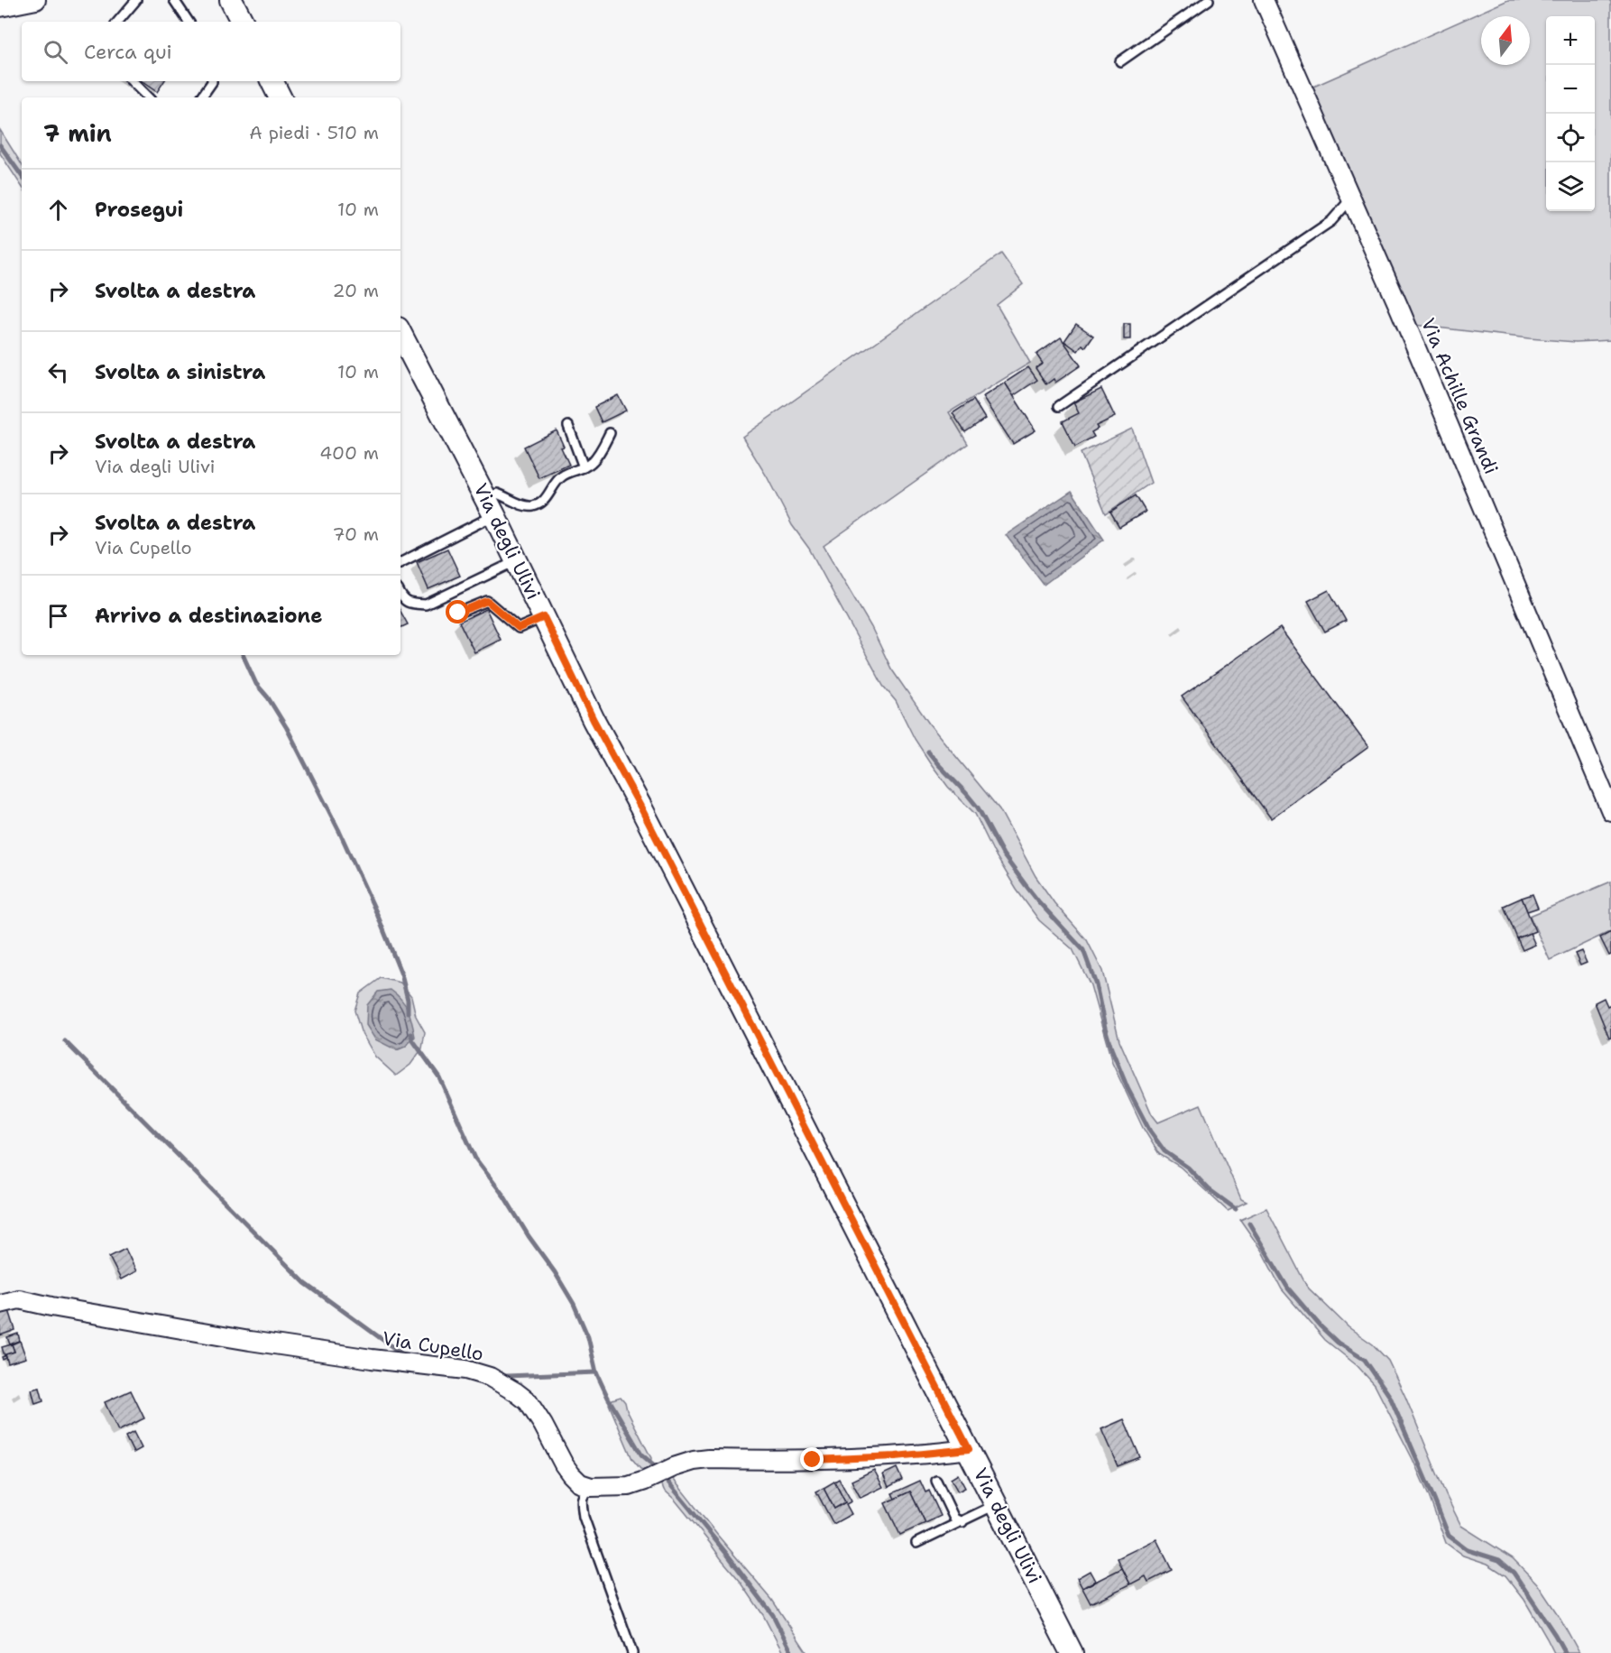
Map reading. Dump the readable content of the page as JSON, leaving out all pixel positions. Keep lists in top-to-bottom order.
{
  "streets": {
    "street": ["Via Achille Grandi", "Via degli Ulivi", "Via Cupello"]
  },
  "north": "top",
  "page": {
    "map_buttons": ["+", "−"],
    "search": "Cerca qui",
    "heading": ["7 min", "A piedi · 510 m"],
    "list": [
      ["Prosegui", "10 m"],
      ["Svolta a destra", "20 m"],
      ["Svolta a sinistra", "10 m"],
      ["Svolta a destra", "Via degli Ulivi", "400 m"],
      ["Svolta a destra", "Via Cupello", "70 m"],
      "Arrivo a destinazione"
    ]
  }
}
